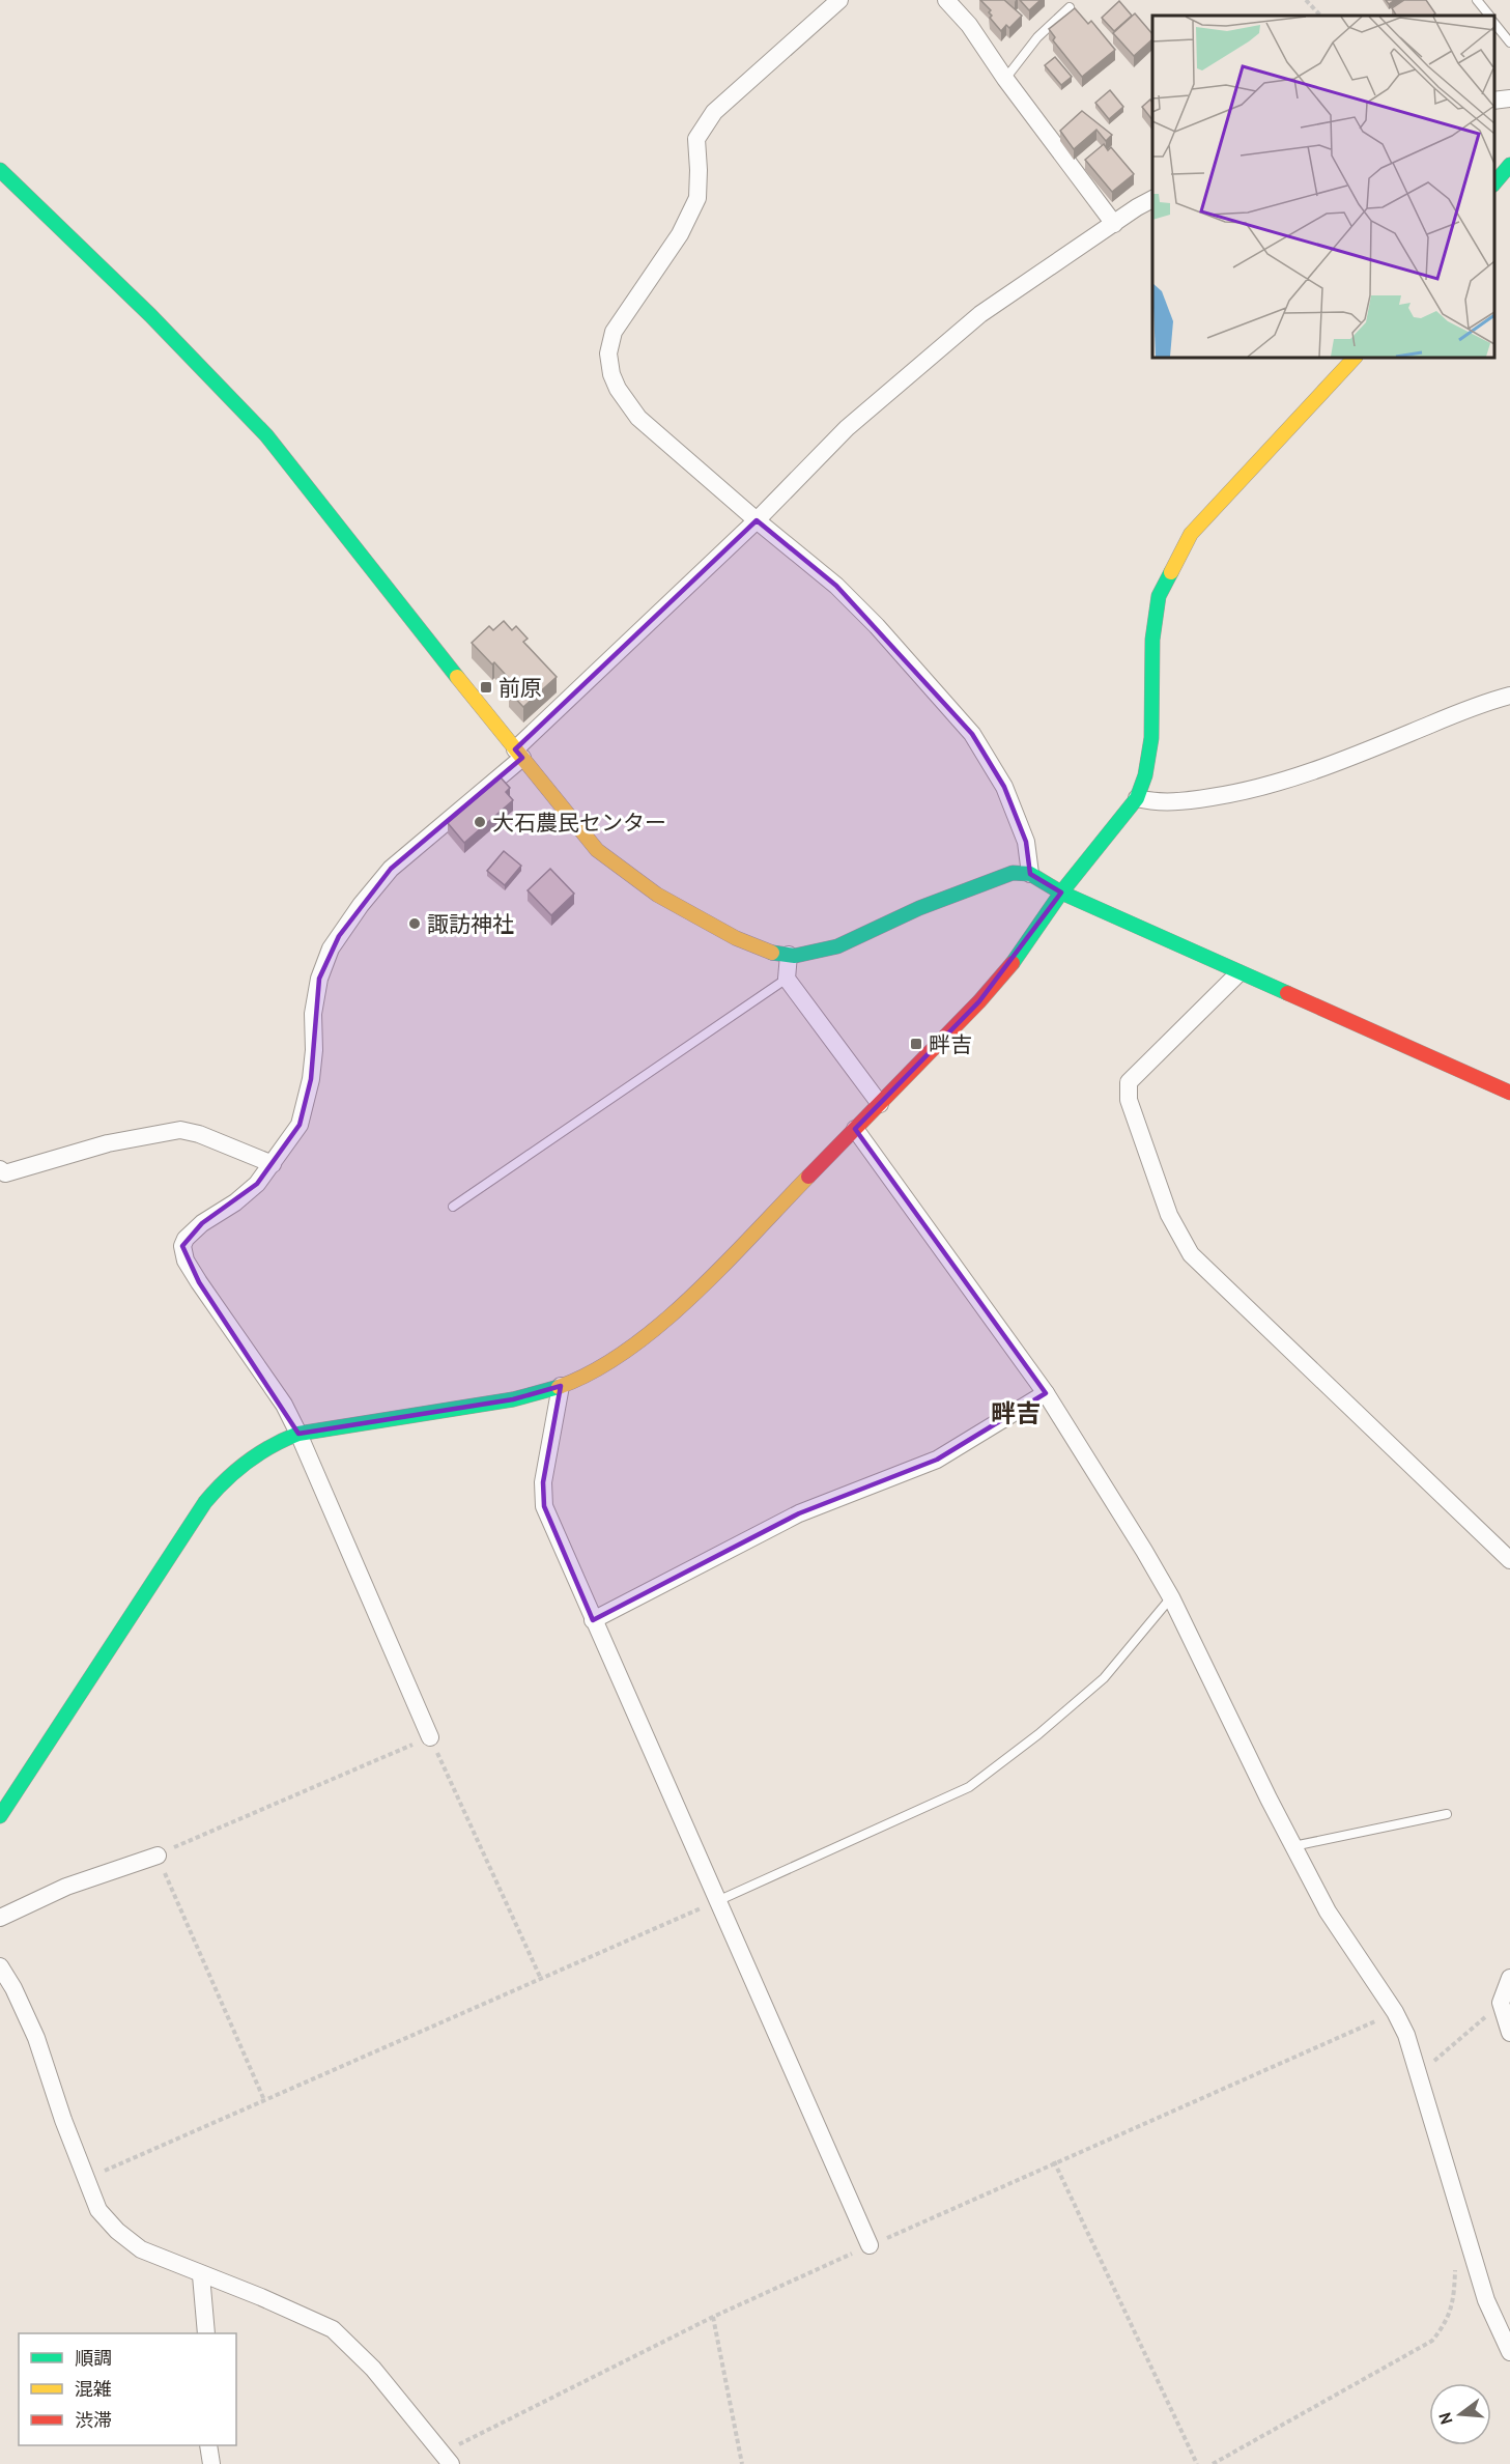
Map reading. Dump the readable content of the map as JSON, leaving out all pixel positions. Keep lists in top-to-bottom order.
{
  "districts": ["畔吉"],
  "places": {
    "transit": ["前原", "畔吉"],
    "other": ["大石農民センター", "諏訪神社"]
  },
  "legend": ["順調", "混雑", "渋滞"],
  "north": "left"
}
